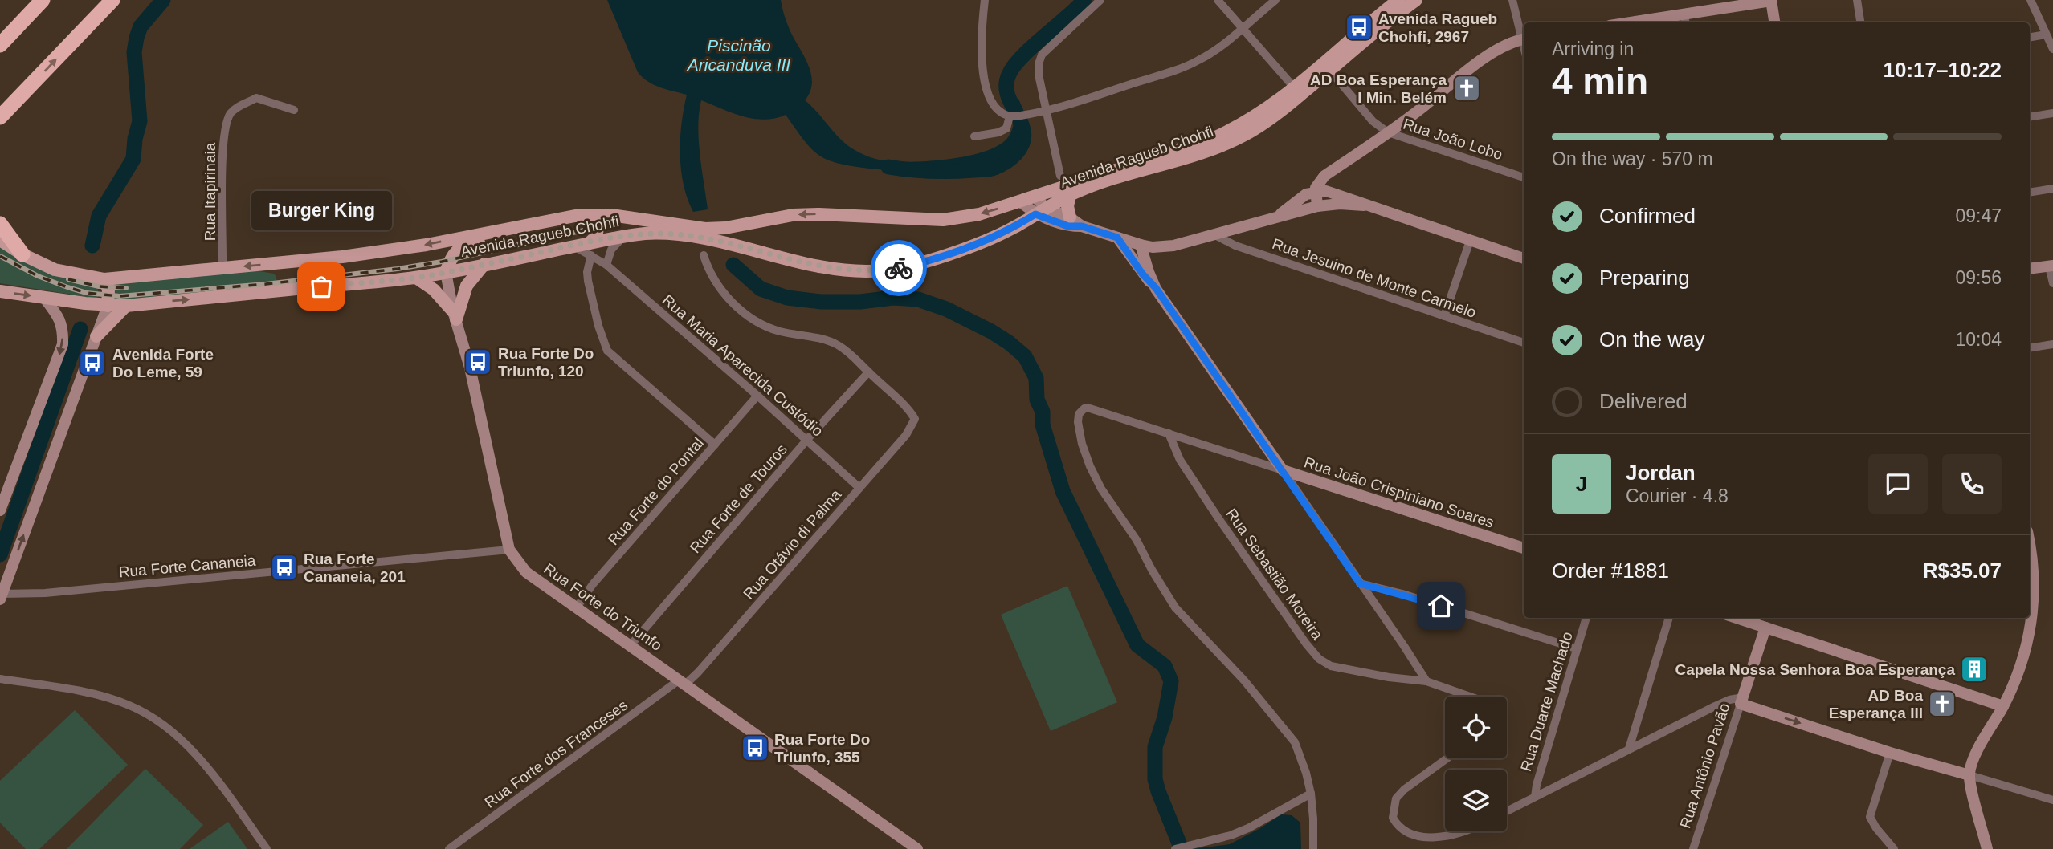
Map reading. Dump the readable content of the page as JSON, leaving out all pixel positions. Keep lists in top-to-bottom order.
{
  "streets": {
    "main road": ["Avenida Ragueb Chohfi"],
    "street": [
      "Rua João Lobo",
      "Rua Itapirinaia",
      "Rua Jesuino de Monte Carmelo",
      "Rua Maria Aparecida Custódio",
      "Rua Forte do Pontal",
      "Rua João Crispiniano Soares",
      "Rua Forte de Touros",
      "Rua Otávio di Palma",
      "Rua Forte Cananeia",
      "Rua Sebastião Moreira",
      "Rua Forte do Triunfo",
      "Rua Duarte Machado",
      "Rua Forte dos Franceses",
      "Rua Antônio Pavão"
    ]
  },
  "crossings": [
    ["Rua João Lobo", "Avenida Ragueb Chohfi"],
    ["Avenida Ragueb Chohfi", "Rua Itapirinaia"],
    ["Avenida Ragueb Chohfi", "Rua Maria Aparecida Custódio"],
    ["Avenida Ragueb Chohfi", "Rua Forte do Triunfo"],
    ["Rua Maria Aparecida Custódio", "Rua Forte do Pontal"],
    ["Rua Maria Aparecida Custódio", "Rua Forte de Touros"],
    ["Rua Maria Aparecida Custódio", "Rua Otávio di Palma"],
    ["Rua Forte do Pontal", "Rua Forte do Triunfo"],
    ["Rua João Crispiniano Soares", "Rua Sebastião Moreira"],
    ["Rua Forte de Touros", "Rua Otávio di Palma"],
    ["Rua Forte de Touros", "Rua Forte do Triunfo"],
    ["Rua Otávio di Palma", "Rua Forte do Triunfo"],
    ["Rua Otávio di Palma", "Rua Forte dos Franceses"],
    ["Rua Forte Cananeia", "Rua Forte do Triunfo"],
    ["Rua Forte do Triunfo", "Rua Forte dos Franceses"]
  ],
  "water": ["Piscinão Aricanduva III"],
  "places": {
    "bus stop": [
      "Avenida Ragueb Chohfi, 2967",
      "Rua Forte Do Triunfo, 120",
      "Avenida Forte Do Leme, 59",
      "Rua Forte Cananeia, 201",
      "Rua Forte Do Triunfo, 355"
    ],
    "church": ["AD Boa Esperança I Min. Belém", "AD Boa Esperança III"],
    "other": ["Burger King"],
    "building": ["Capela Nossa Senhora Boa Esperança"]
  },
  "page": {
    "heading": ["4 min", "Arriving in", "10:17–10:22"],
    "panel": [
      "Jordan",
      "Courier · 4.8",
      "Order #1881",
      "R$35.07"
    ],
    "bar": "On the way · 570 m",
    "list": [
      ["Confirmed", "09:47"],
      ["Preparing", "09:56"],
      ["On the way", "10:04"],
      "Delivered"
    ],
    "bubble": "Burger King",
    "round": "J"
  }
}
